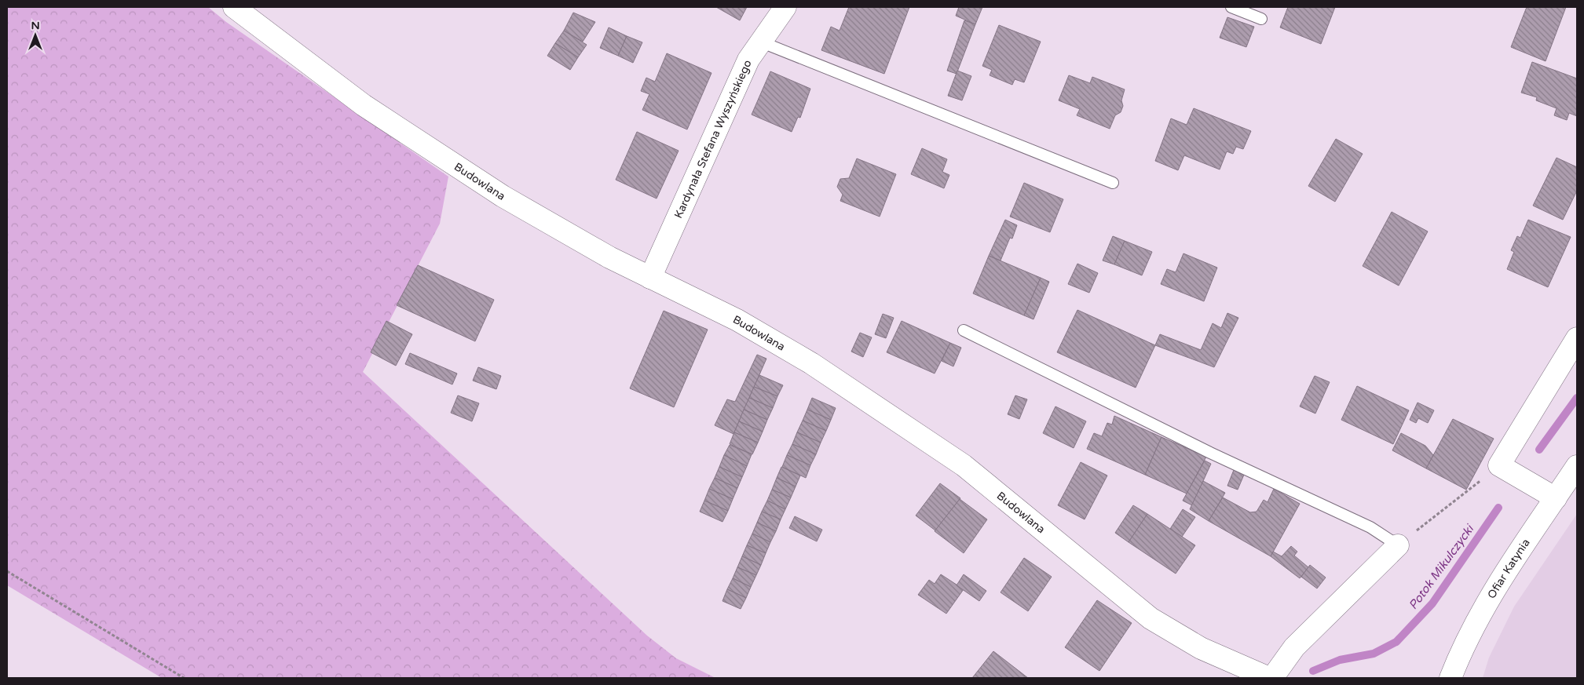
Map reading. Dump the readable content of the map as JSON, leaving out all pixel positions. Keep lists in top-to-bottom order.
{
  "streets": {
    "street": ["Kardynała Stefana Wyszyńskiego", "Budowlana", "Ofiar Katynia"]
  },
  "crossings": [
    ["Kardynała Stefana Wyszyńskiego", "Budowlana"]
  ],
  "water": ["Potok Mikulczycki"],
  "north": "top"
}
